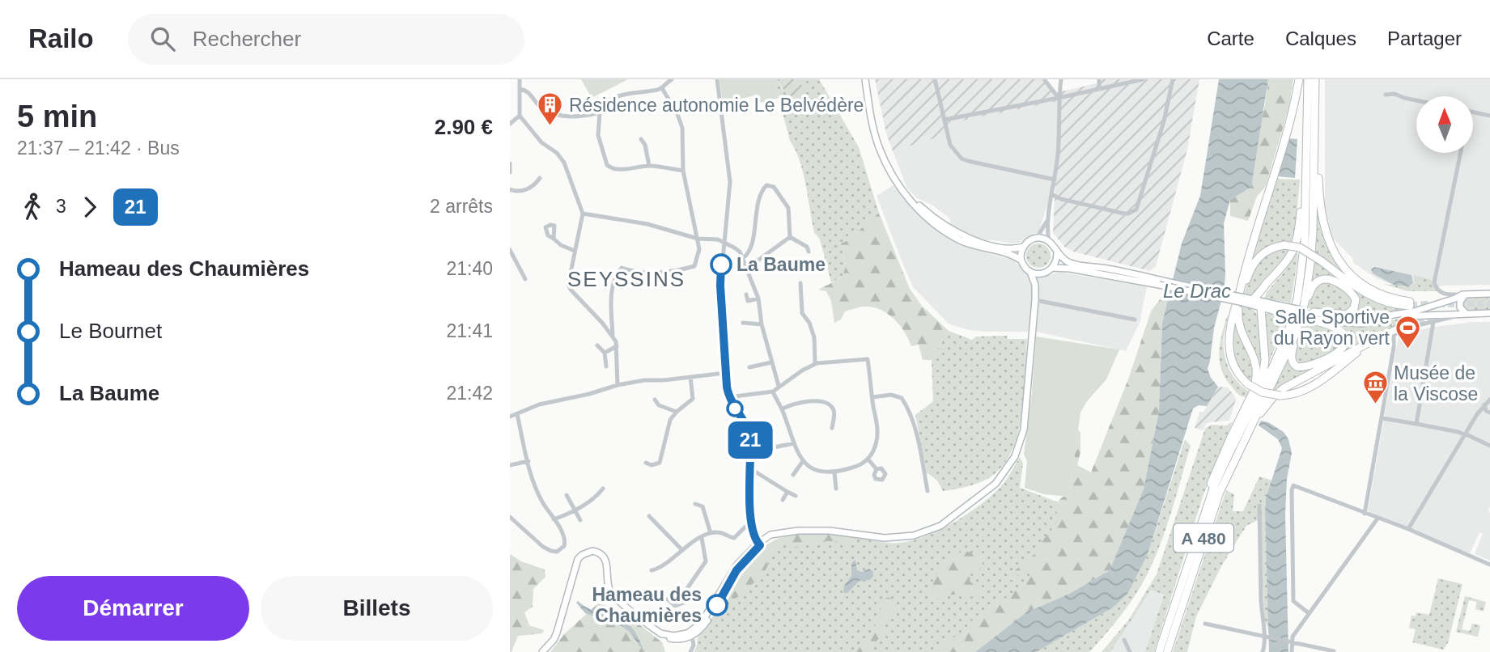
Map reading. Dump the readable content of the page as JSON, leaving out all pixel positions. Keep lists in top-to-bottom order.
{
  "streets": {
    "highway": ["A 480"]
  },
  "districts": ["SEYSSINS"],
  "water": ["Le Drac"],
  "places": {
    "building": ["Résidence autonomie Le Belvédère"],
    "other": ["La Baume", "Hameau des Chaumières"],
    "sports": ["Salle Sportive du Rayon vert"],
    "museum": ["Musée de la Viscose"]
  },
  "lines": ["bus line 21"],
  "north": "top",
  "page": {
    "header": "Railo",
    "search": "Rechercher",
    "nav": ["Carte", "Calques", "Partager"],
    "heading": ["5 min", "21:37 – 21:42 · Bus", "2.90 €"],
    "on_map": "21",
    "legs": ["3", "21", "2 arrêts"],
    "list": [
      {
        "name": "Hameau des Chaumières",
        "value": "21:40"
      },
      {
        "name": "Le Bournet",
        "value": "21:41"
      },
      {
        "name": "La Baume",
        "value": "21:42"
      }
    ],
    "buttons": ["Démarrer", "Billets"]
  }
}
